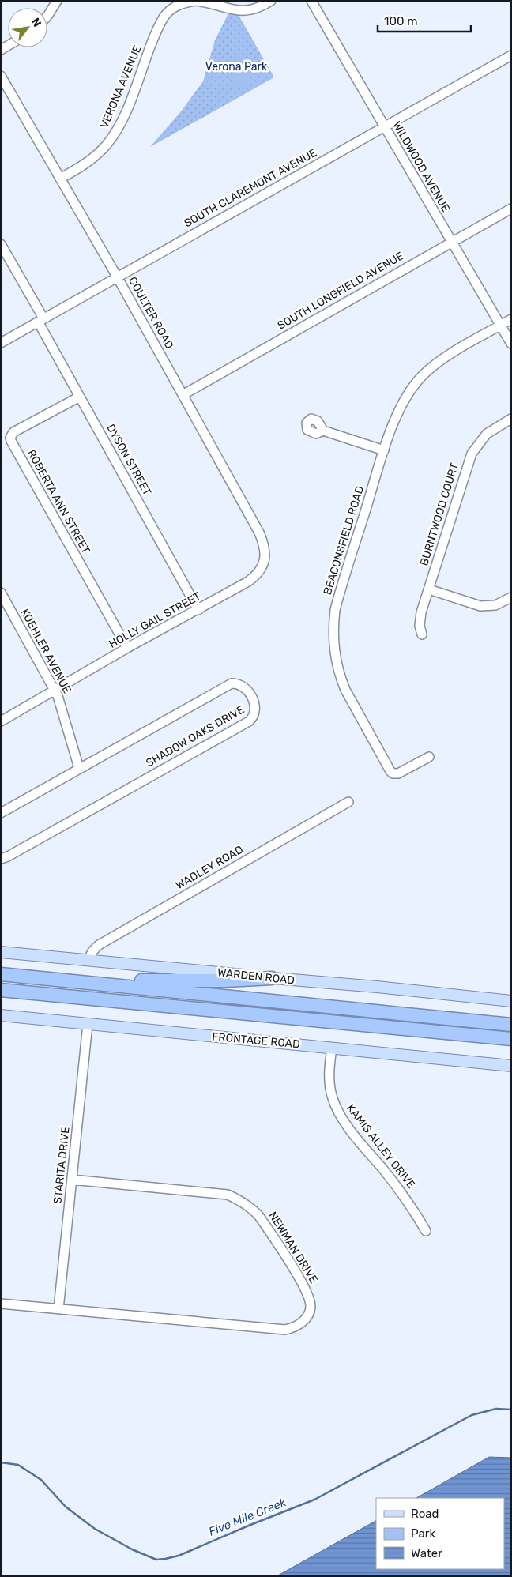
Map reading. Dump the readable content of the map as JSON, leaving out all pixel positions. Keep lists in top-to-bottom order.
{
  "streets": {
    "main road": ["WARDEN ROAD", "FRONTAGE ROAD"],
    "street": [
      "VERONA AVENUE",
      "WILDWOOD AVENUE",
      "SOUTH CLAREMONT AVENUE",
      "SOUTH LONGFIELD AVENUE",
      "COULTER ROAD",
      "DYSON STREET",
      "ROBERTA ANN STREET",
      "BURNTWOOD COURT",
      "BEACONSFIELD ROAD",
      "HOLLY GAIL STREET",
      "KOEHLER AVENUE",
      "SHADOW OAKS DRIVE",
      "WADLEY ROAD",
      "KAMIS ALLEY DRIVE",
      "STARITA DRIVE",
      "NEWMAN DRIVE"
    ]
  },
  "crossings": [
    ["VERONA AVENUE", "COULTER ROAD"],
    ["WILDWOOD AVENUE", "SOUTH CLAREMONT AVENUE"],
    ["WILDWOOD AVENUE", "SOUTH LONGFIELD AVENUE"],
    ["WILDWOOD AVENUE", "BEACONSFIELD ROAD"],
    ["SOUTH CLAREMONT AVENUE", "COULTER ROAD"],
    ["SOUTH CLAREMONT AVENUE", "DYSON STREET"],
    ["SOUTH LONGFIELD AVENUE", "COULTER ROAD"],
    ["COULTER ROAD", "HOLLY GAIL STREET"],
    ["DYSON STREET", "ROBERTA ANN STREET"],
    ["DYSON STREET", "HOLLY GAIL STREET"],
    ["ROBERTA ANN STREET", "HOLLY GAIL STREET"],
    ["HOLLY GAIL STREET", "KOEHLER AVENUE"],
    ["KOEHLER AVENUE", "SHADOW OAKS DRIVE"],
    ["WADLEY ROAD", "WARDEN ROAD"],
    ["FRONTAGE ROAD", "KAMIS ALLEY DRIVE"],
    ["FRONTAGE ROAD", "STARITA DRIVE"],
    ["STARITA DRIVE", "NEWMAN DRIVE"]
  ],
  "water": ["Five Mile Creek"],
  "parks": ["Verona Park"],
  "legend": ["Road", "Park", "Water"],
  "scale_bar": "100 m",
  "north": "top right"
}
